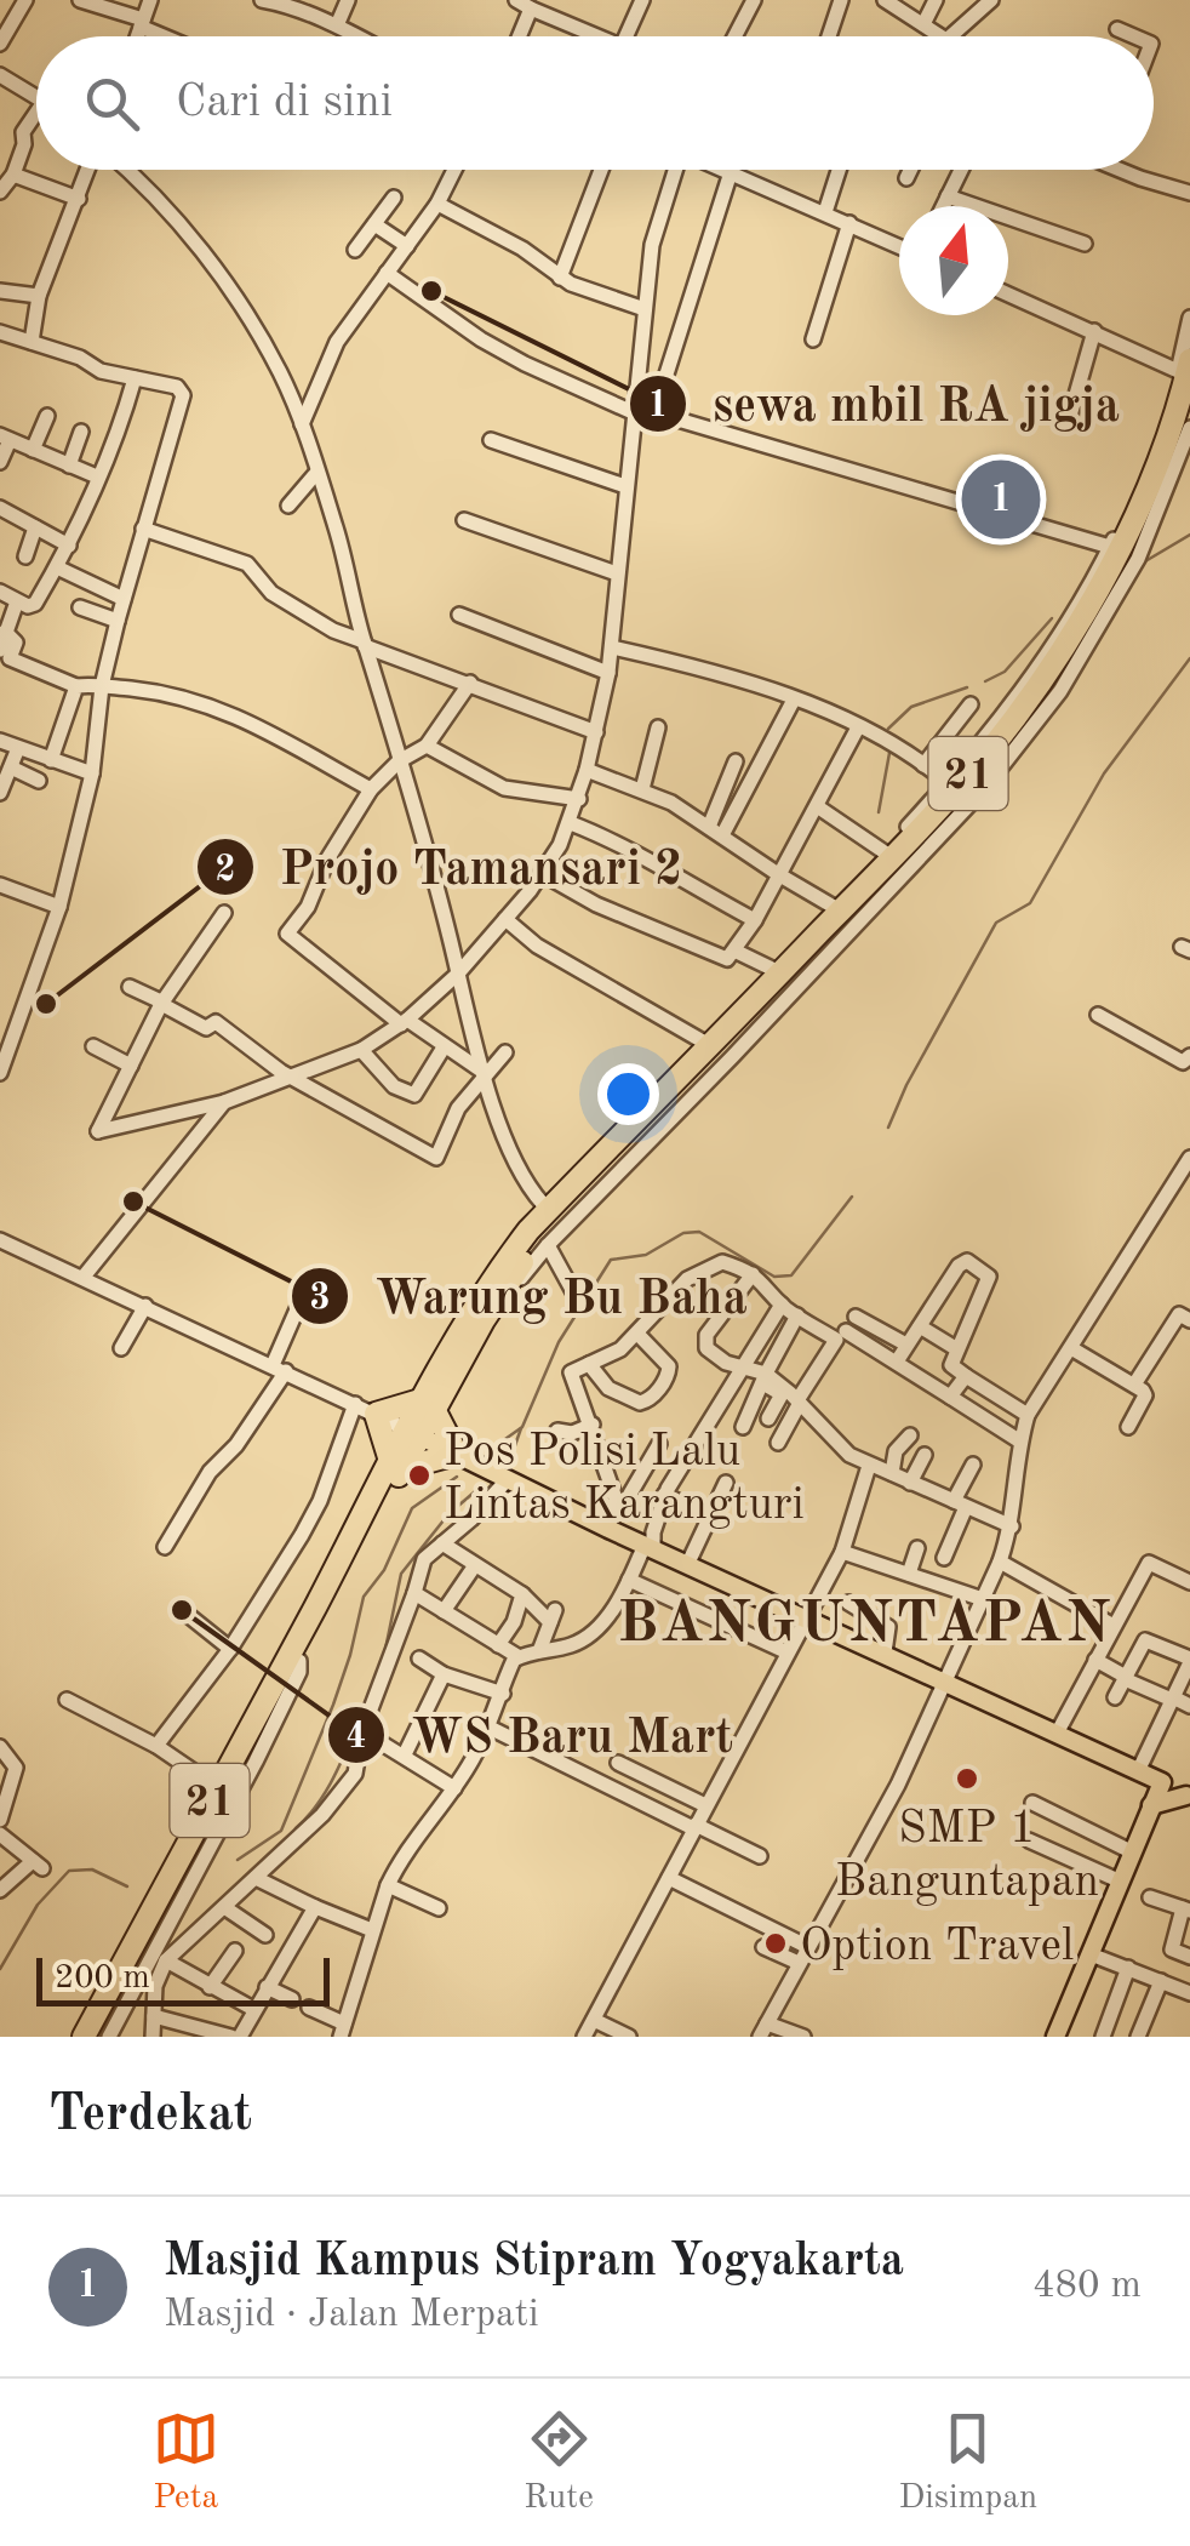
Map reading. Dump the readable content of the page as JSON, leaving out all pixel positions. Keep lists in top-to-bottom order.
{
  "streets": {
    "highway": ["21"]
  },
  "districts": ["BANGUNTAPAN"],
  "places": [
    "sewa mbil RA jigja",
    "Projo Tamansari 2",
    "Warung Bu Baha",
    "Pos Polisi Lalu Lintas Karangturi",
    "WS Baru Mart",
    "SMP 1 Banguntapan",
    "Option Travel"
  ],
  "scale_bar": "200 m",
  "north": "top",
  "page": {
    "search": "Cari di sini",
    "pins": "1",
    "scale": "200 m",
    "heading": "Terdekat",
    "list": [
      {
        "mark": "1",
        "name": "Masjid Kampus Stipram Yogyakarta",
        "note": "Masjid · Jalan Merpati",
        "value": "480 m"
      }
    ],
    "nav": ["Peta", "Rute", "Disimpan"]
  }
}
